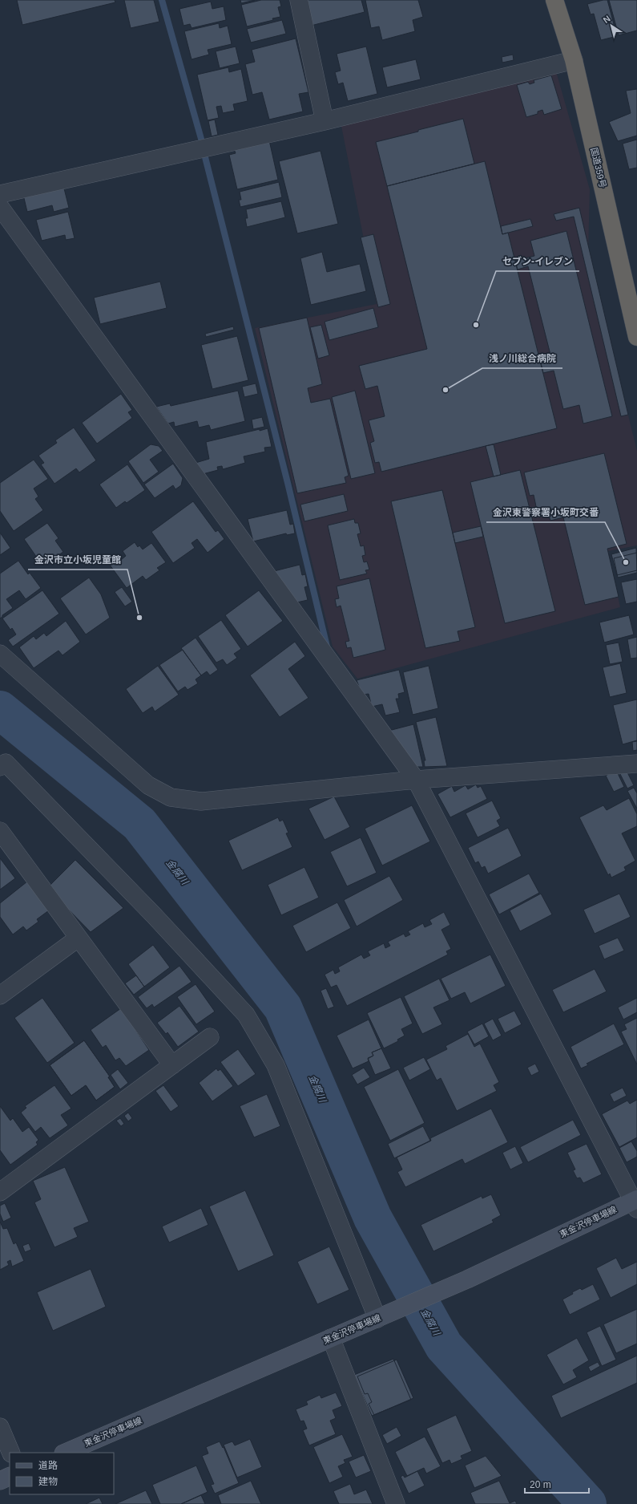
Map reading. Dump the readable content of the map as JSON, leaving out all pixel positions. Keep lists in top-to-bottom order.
{
  "streets": {
    "highway": ["国道359号"],
    "main road": ["東金沢停車場線"]
  },
  "water": ["金腐川"],
  "places": [
    "セブン-イレブン",
    "浅ノ川総合病院",
    "金沢東警察署小坂町交番",
    "金沢市立小坂児童館"
  ],
  "legend": ["道路", "建物"],
  "scale_bar": "20 m",
  "north": "top left"
}
